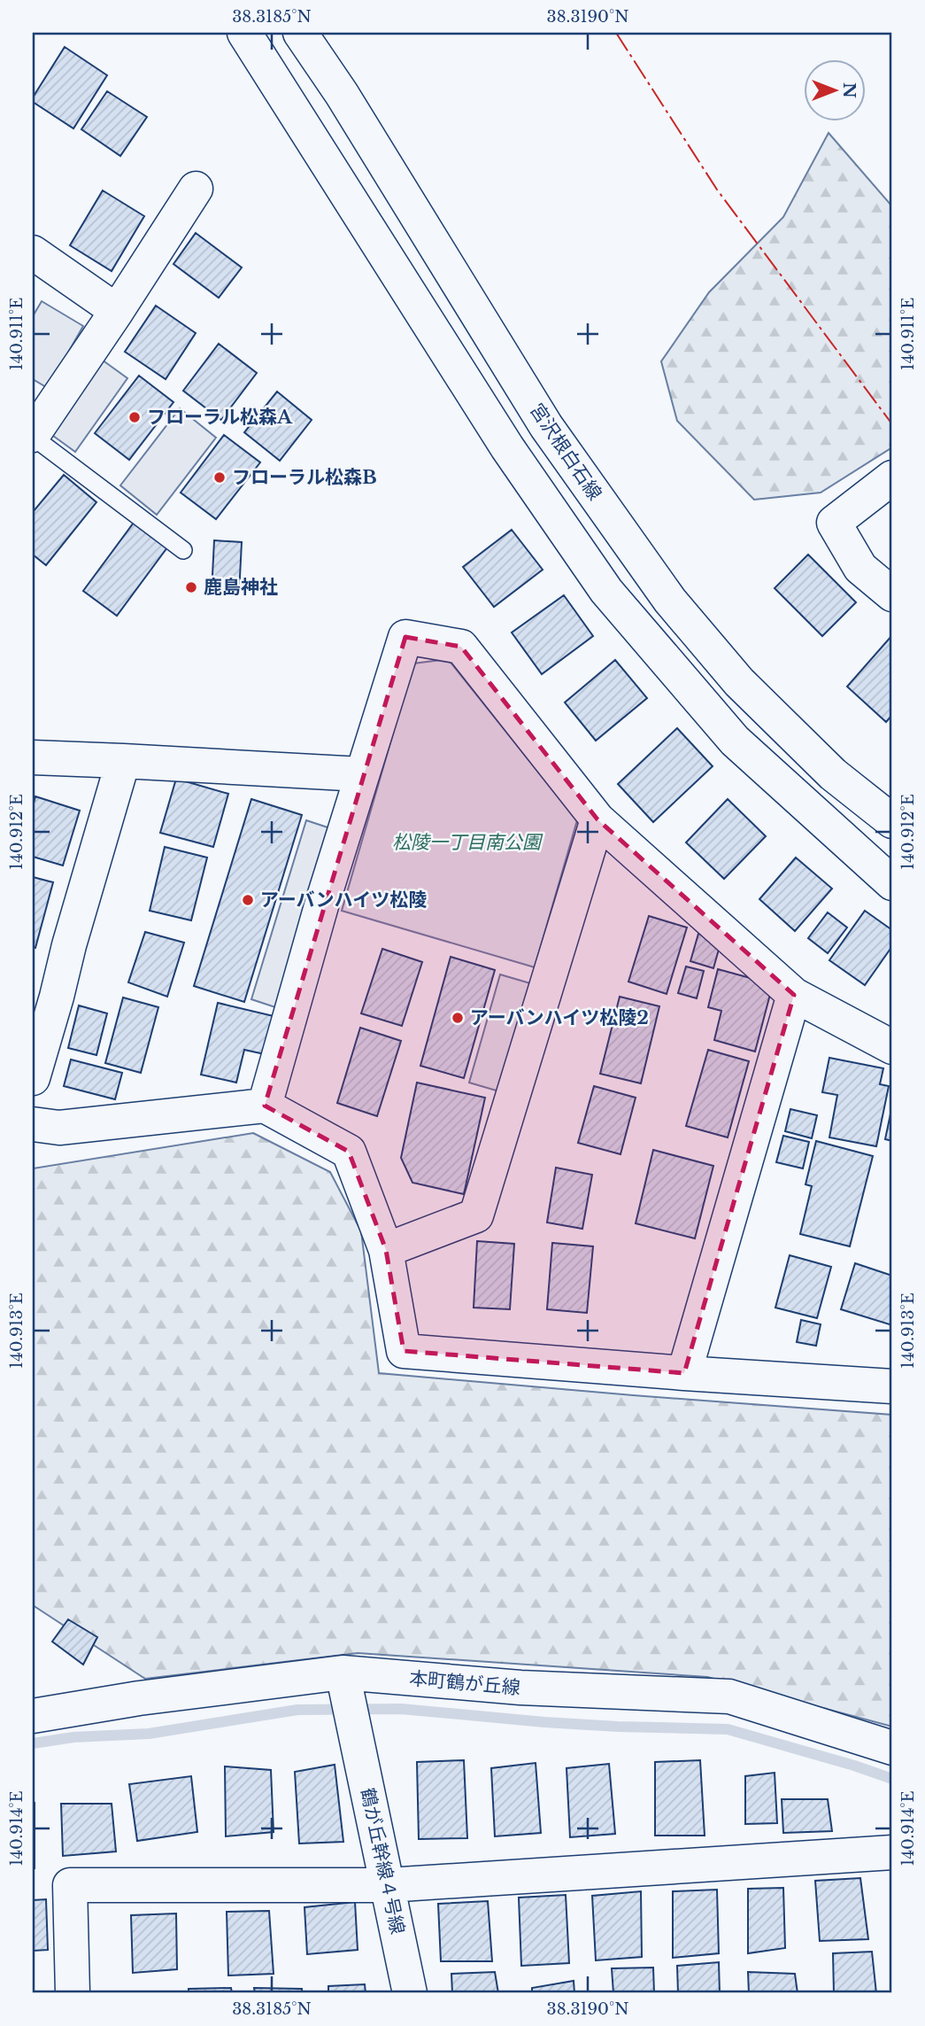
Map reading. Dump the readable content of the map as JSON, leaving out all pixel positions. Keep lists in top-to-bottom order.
{
  "streets": {
    "street": ["宮沢根白石線", "本町鶴が丘線", "鶴が丘幹線４号線"]
  },
  "crossings": [
    ["本町鶴が丘線", "鶴が丘幹線４号線"]
  ],
  "parks": ["松陵一丁目南公園"],
  "places": [
    "フローラル松森A",
    "フローラル松森B",
    "鹿島神社",
    "アーバンハイツ松陵",
    "アーバンハイツ松陵2"
  ],
  "north": "right",
  "coordinates": [
    "38.3185°N",
    "38.3190°N",
    "140.911°E",
    "140.912°E",
    "140.913°E",
    "140.914°E"
  ]
}
